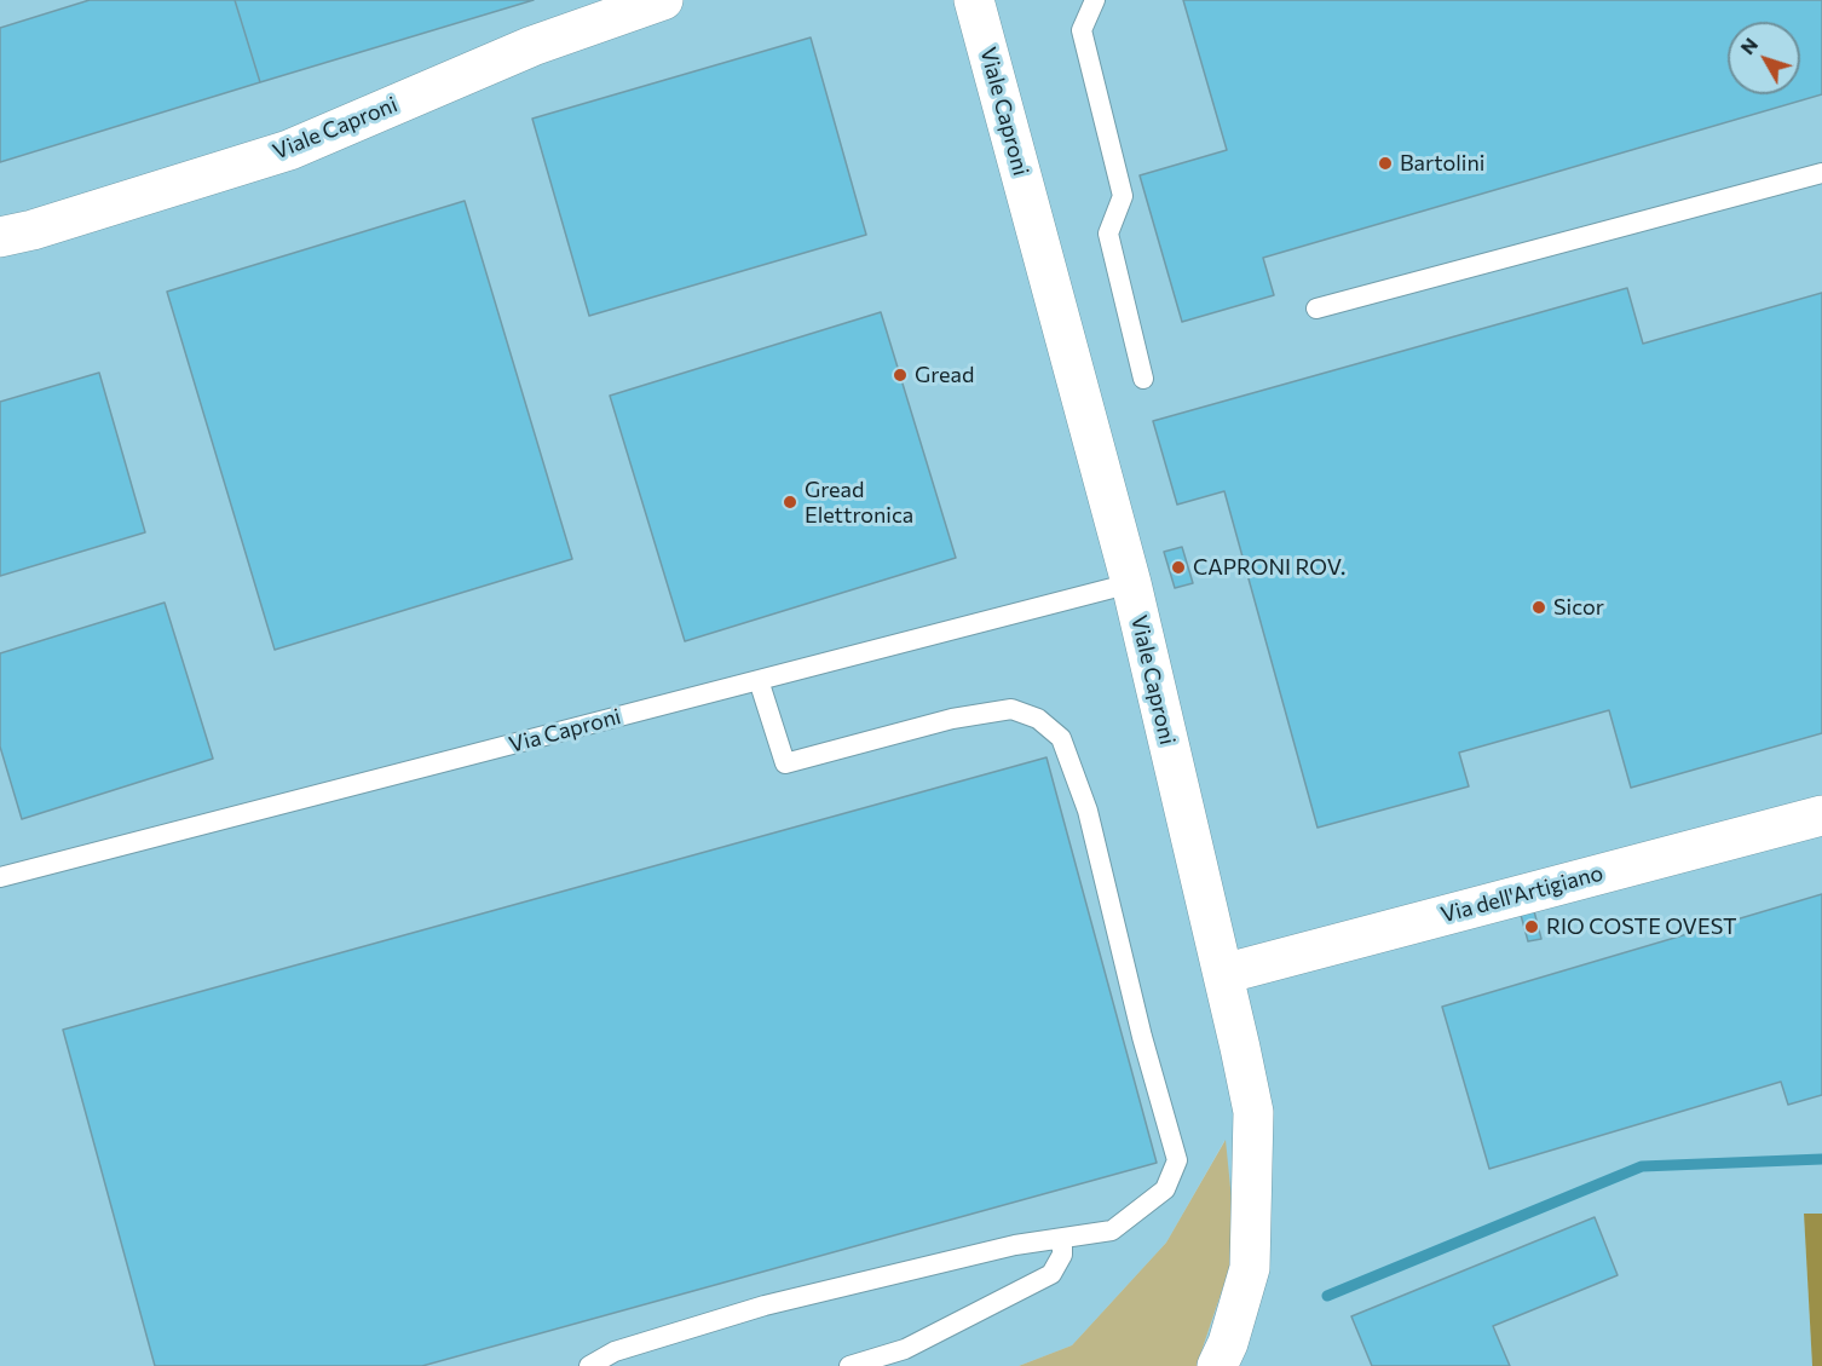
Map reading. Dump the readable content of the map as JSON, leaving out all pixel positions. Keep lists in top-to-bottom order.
{
  "streets": {
    "street": ["Viale Caproni", "Via dell'Artigiano"],
    "lane": ["Via Caproni"]
  },
  "crossings": [
    ["Viale Caproni", "Via Caproni"],
    ["Viale Caproni", "Via dell'Artigiano"]
  ],
  "places": [
    "Bartolini",
    "Gread",
    "Gread Elettronica",
    "CAPRONI ROV.",
    "Sicor",
    "RIO COSTE OVEST"
  ],
  "north": "top left"
}
